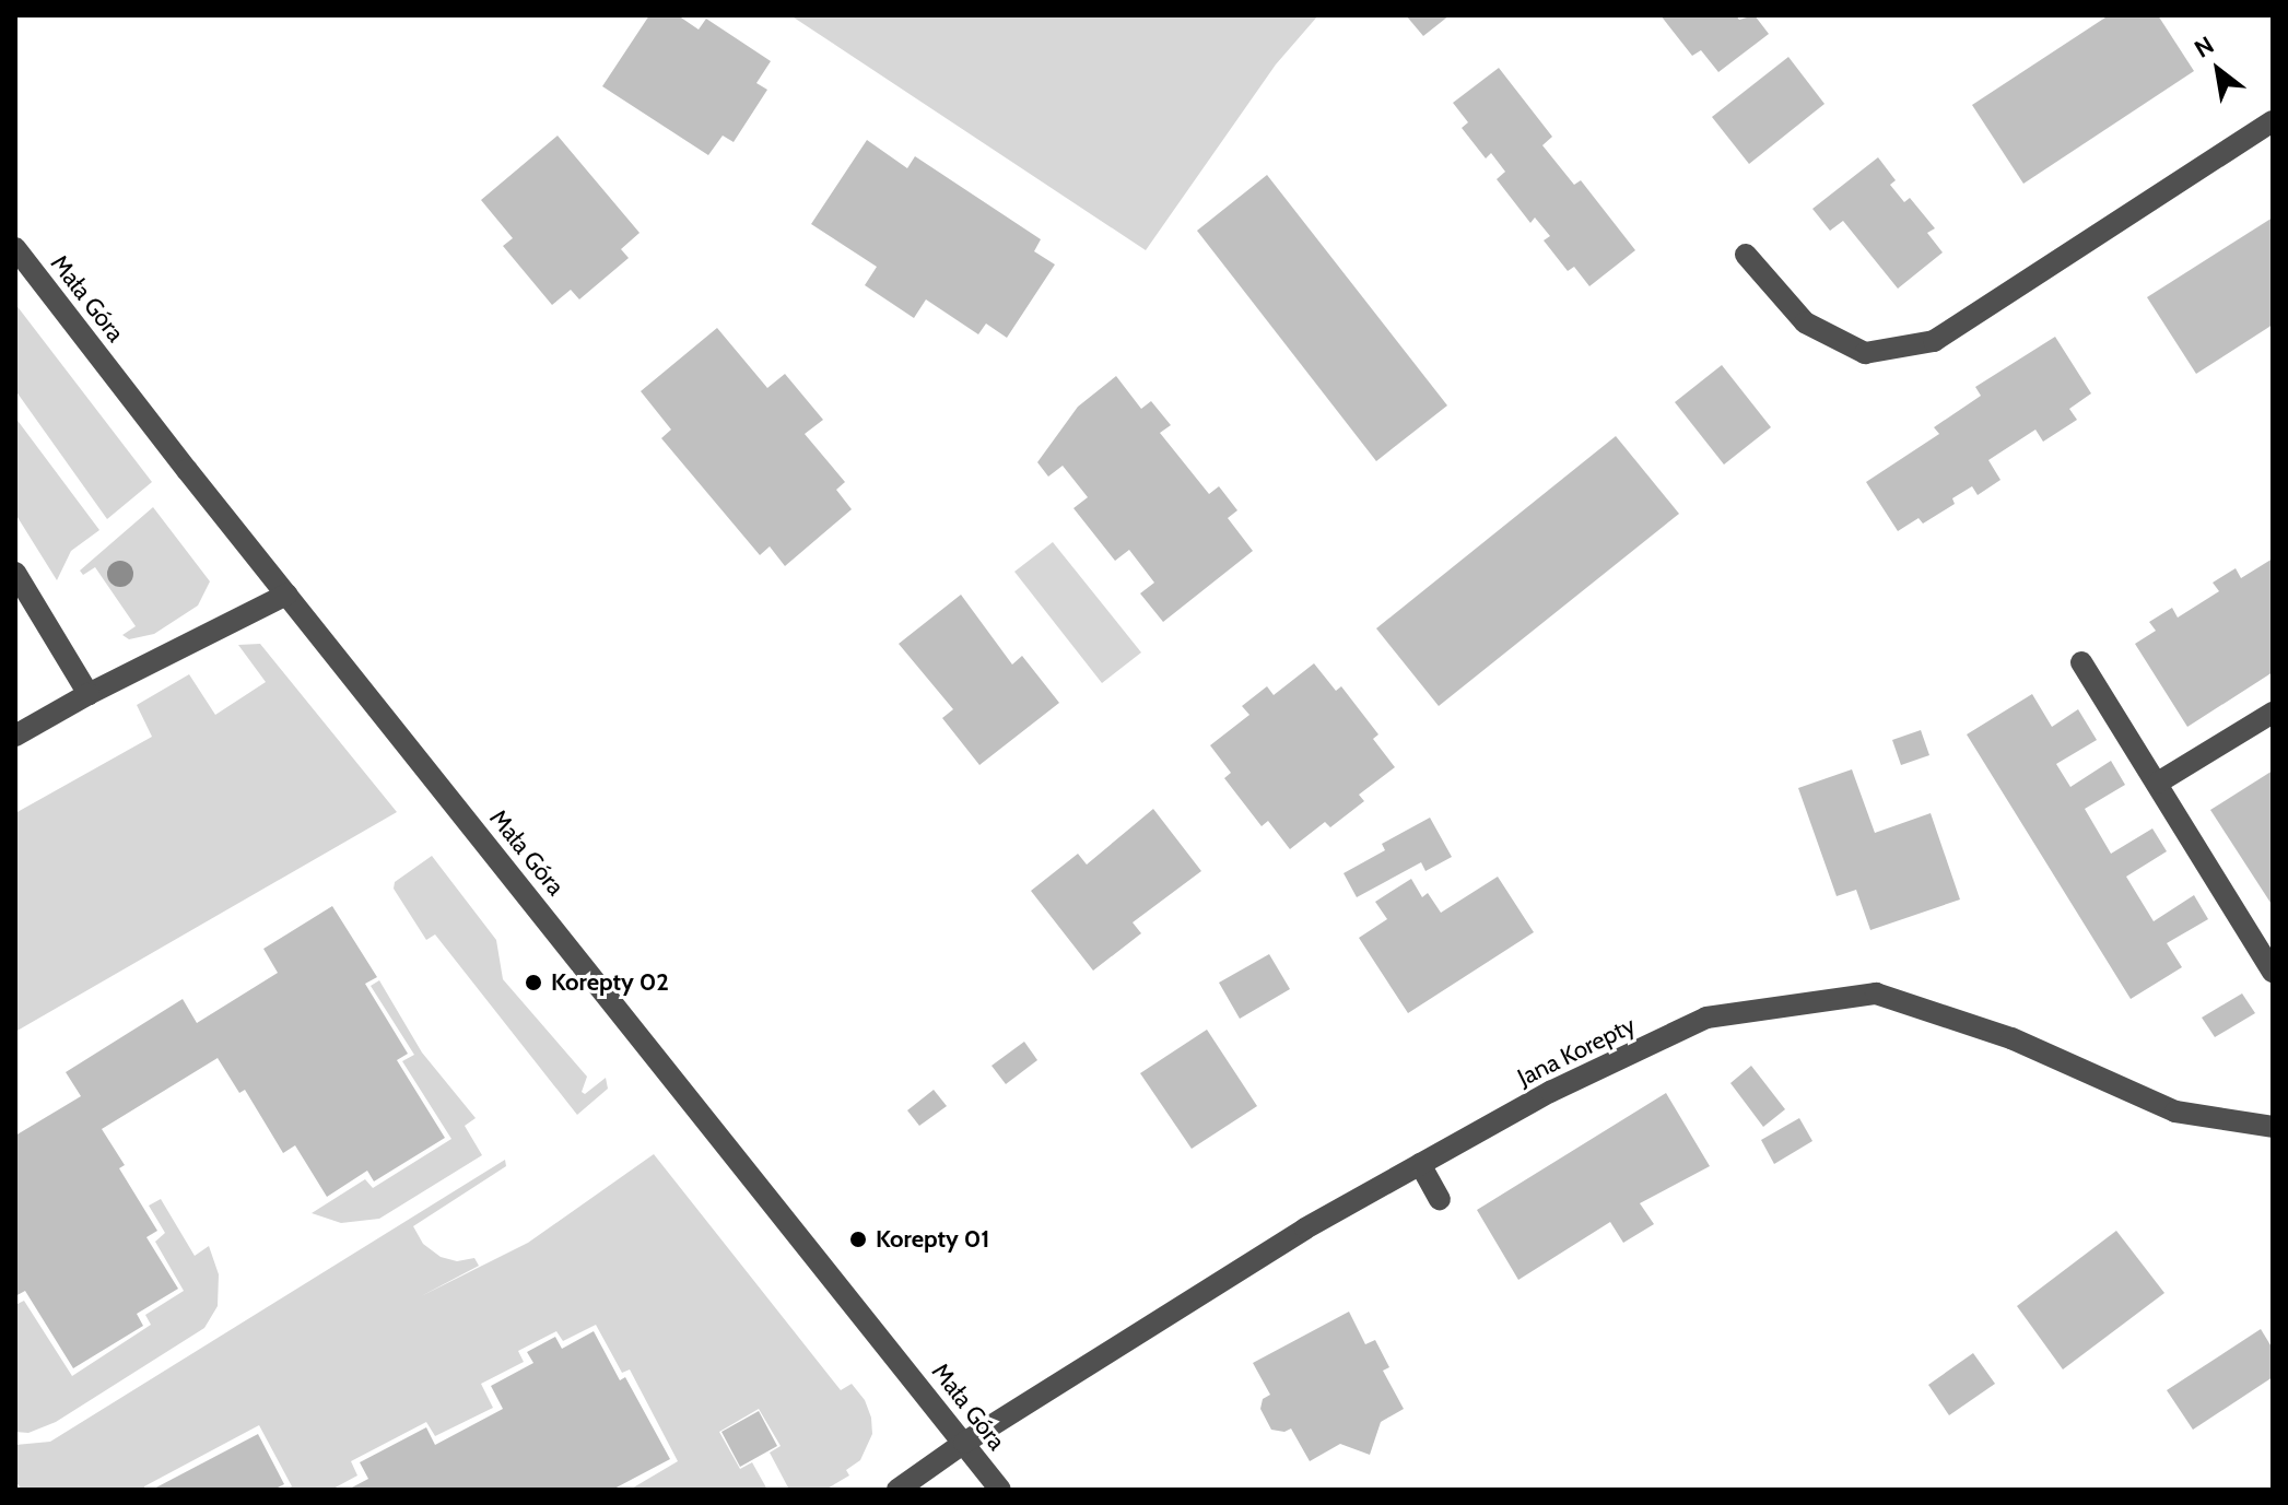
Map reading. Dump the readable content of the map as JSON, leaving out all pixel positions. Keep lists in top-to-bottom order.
{
  "streets": {
    "street": ["Mała Góra", "Jana Korepty"]
  },
  "crossings": [
    ["Mała Góra", "Jana Korepty"]
  ],
  "places": ["Korepty 02", "Korepty 01"],
  "north": "top left"
}
